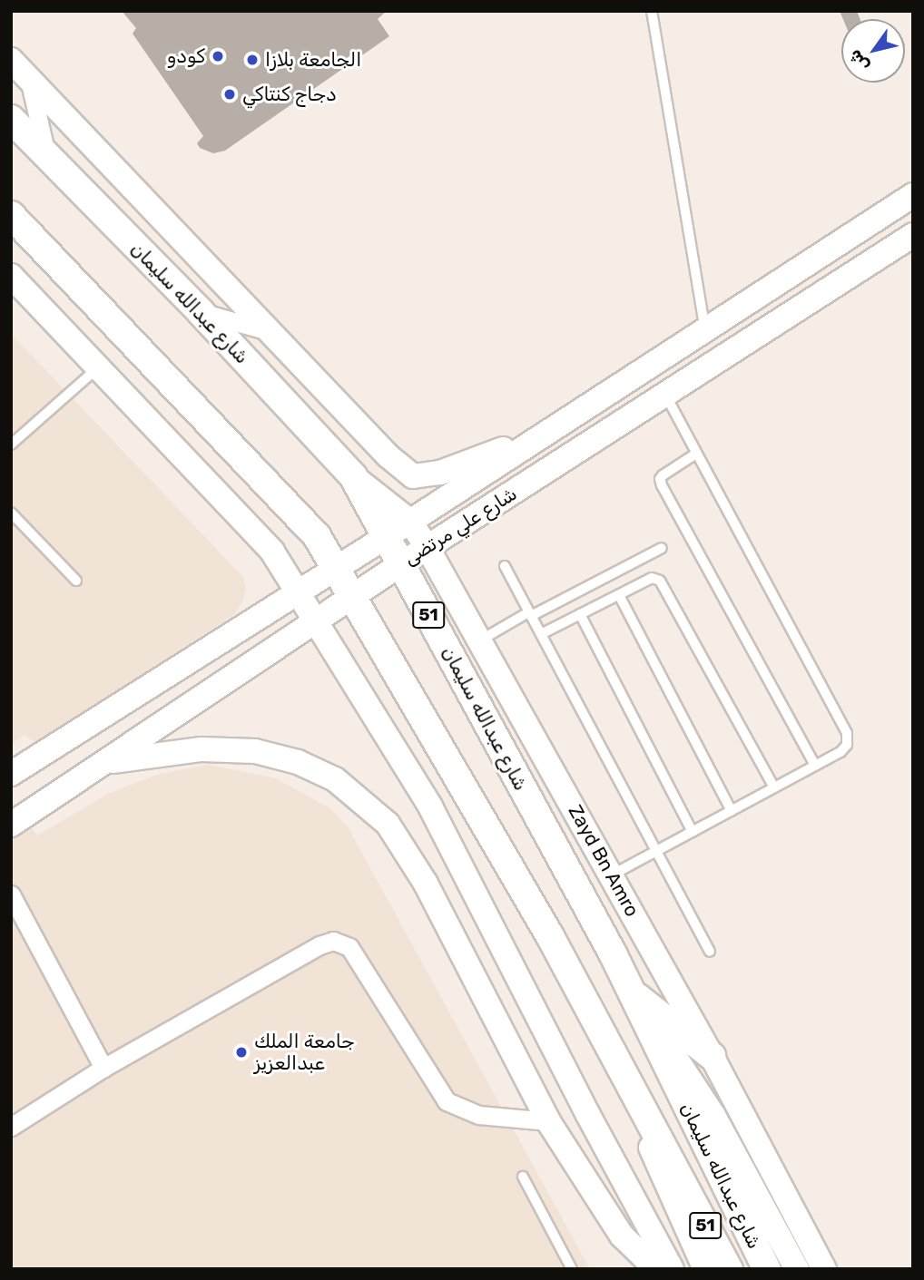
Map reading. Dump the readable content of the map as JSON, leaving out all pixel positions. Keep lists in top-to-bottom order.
{
  "streets": {
    "main road": [
      "شارع عبدالله سليمان",
      "شارع علي مرتضى",
      "51",
      "Zayd Bn Amro"
    ]
  },
  "crossings": [
    ["شارع عبدالله سليمان", "شارع علي مرتضى"],
    ["شارع عبدالله سليمان", "Zayd Bn Amro"],
    ["شارع علي مرتضى", "Zayd Bn Amro"]
  ],
  "places": [
    "كودو",
    "الجامعة بلازا",
    "دجاج كنتاكي",
    "جامعة الملك عبدالعزيز"
  ],
  "north": "bottom left"
}
